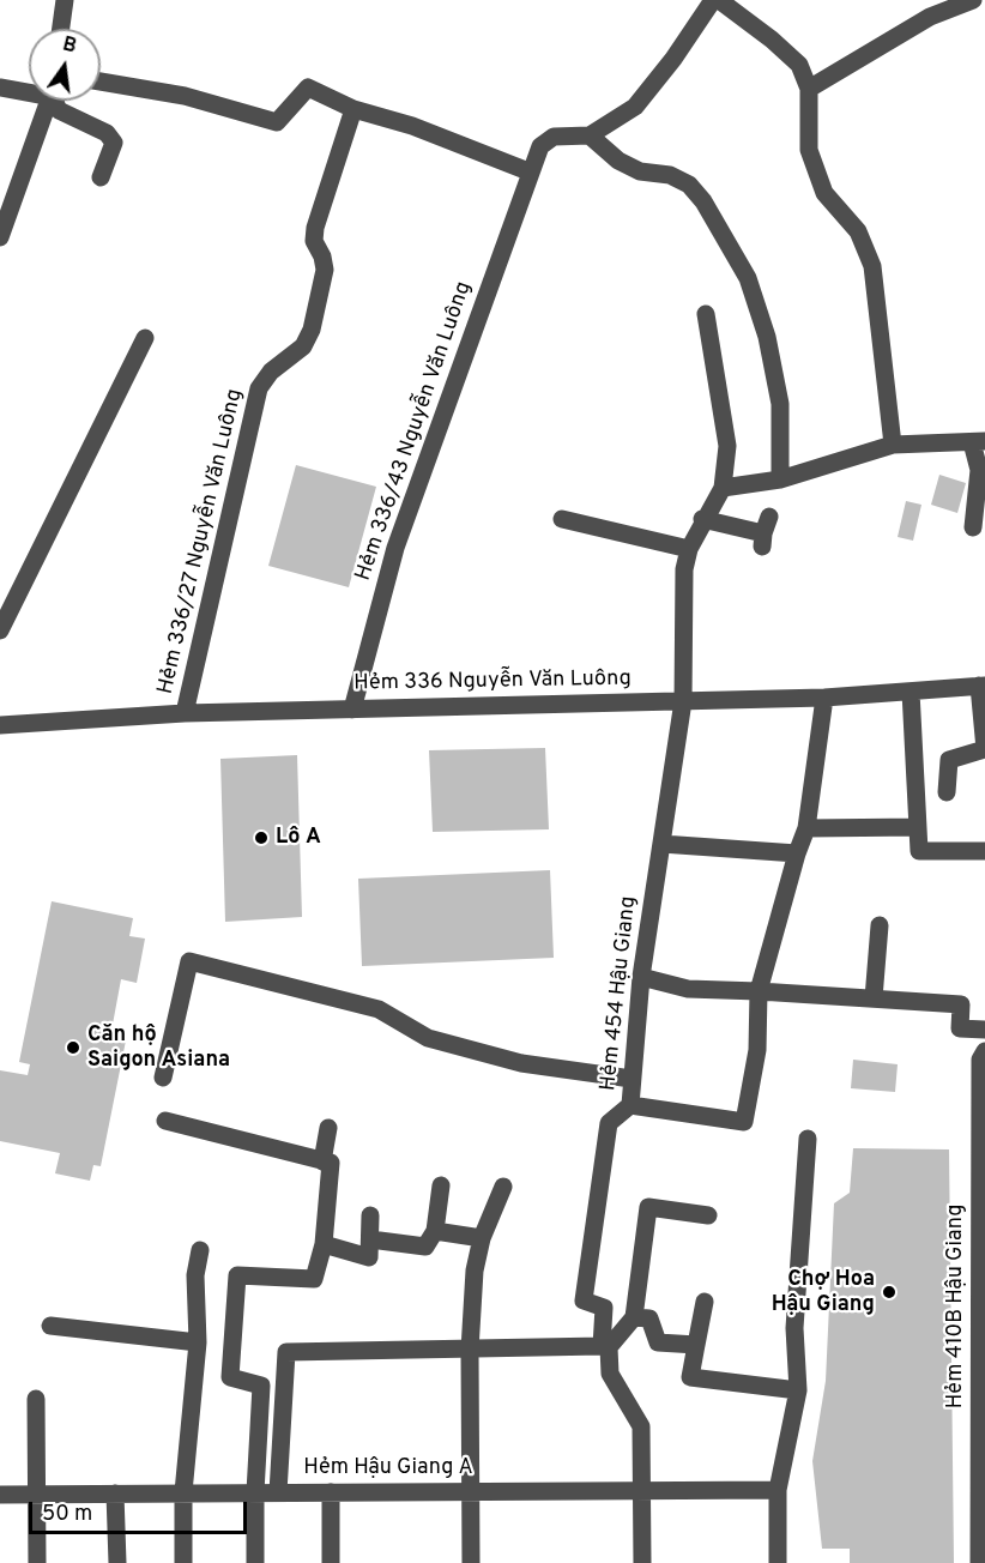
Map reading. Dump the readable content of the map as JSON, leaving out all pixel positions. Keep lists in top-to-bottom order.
{
  "streets": {
    "street": [
      "Hẻm 336/43 Nguyễn Văn Luông",
      "Hẻm 336/27 Nguyễn Văn Luông",
      "Hẻm 336 Nguyễn Văn Luông",
      "Hẻm 454 Hậu Giang",
      "Hẻm 410B Hậu Giang",
      "Hẻm Hậu Giang A"
    ]
  },
  "crossings": [
    ["Hẻm 336/43 Nguyễn Văn Luông", "Hẻm 336 Nguyễn Văn Luông"],
    ["Hẻm 336/27 Nguyễn Văn Luông", "Hẻm 336 Nguyễn Văn Luông"],
    ["Hẻm 336 Nguyễn Văn Luông", "Hẻm 454 Hậu Giang"],
    ["Hẻm 454 Hậu Giang", "Hẻm Hậu Giang A"]
  ],
  "places": ["Lô A", "Căn hộ Saigon Asiana", "Chợ Hoa Hậu Giang"],
  "scale_bar": "50 m",
  "north": "top"
}
